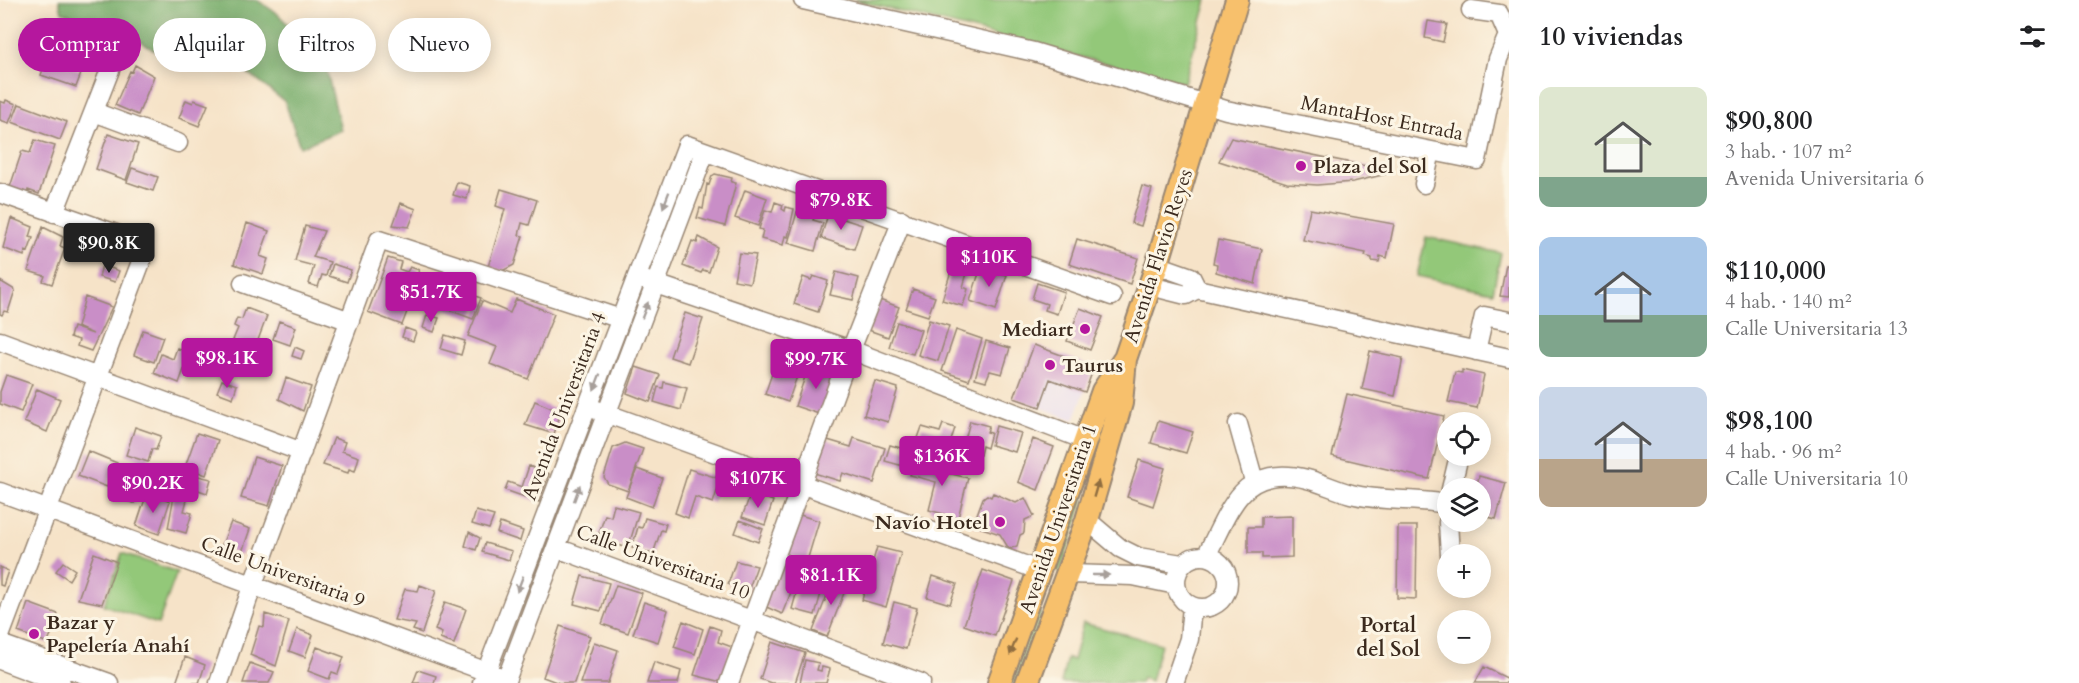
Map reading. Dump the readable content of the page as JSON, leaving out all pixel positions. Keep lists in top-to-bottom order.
{
  "streets": {
    "main road": ["Avenida Flavio Reyes", "Avenida Universitaria 1"],
    "street": [
      "MantaHost Entrada",
      "Avenida Universitaria 4",
      "Calle Universitaria 10",
      "Calle Universitaria 9"
    ]
  },
  "crossings": [
    ["MantaHost Entrada", "Avenida Flavio Reyes"],
    ["Avenida Flavio Reyes", "Avenida Universitaria 1"],
    ["Avenida Universitaria 4", "Calle Universitaria 10"],
    ["Avenida Universitaria 4", "Calle Universitaria 9"]
  ],
  "districts": ["Portal del Sol"],
  "places": [
    "Plaza del Sol",
    "Mediart",
    "Taurus",
    "Navío Hotel",
    "Bazar y Papelería Anahí"
  ],
  "page": {
    "heading": "10 viviendas",
    "chip": [
      "Comprar",
      "Alquilar",
      "Filtros",
      "Nuevo"
    ],
    "list": [
      {
        "name": "$90,800",
        "note": "3 hab. · 107 m² · Avenida Universitaria 6"
      },
      {
        "name": "$110,000",
        "note": "4 hab. · 140 m² · Calle Universitaria 13"
      },
      {
        "name": "$98,100",
        "note": "4 hab. · 96 m² · Calle Universitaria 10"
      }
    ],
    "price": [
      "$79.8K",
      "$90.8K",
      "$110K",
      "$51.7K",
      "$98.1K",
      "$99.7K",
      "$136K",
      "$107K",
      "$90.2K",
      "$81.1K"
    ],
    "map_buttons": ["+", "−"]
  }
}
